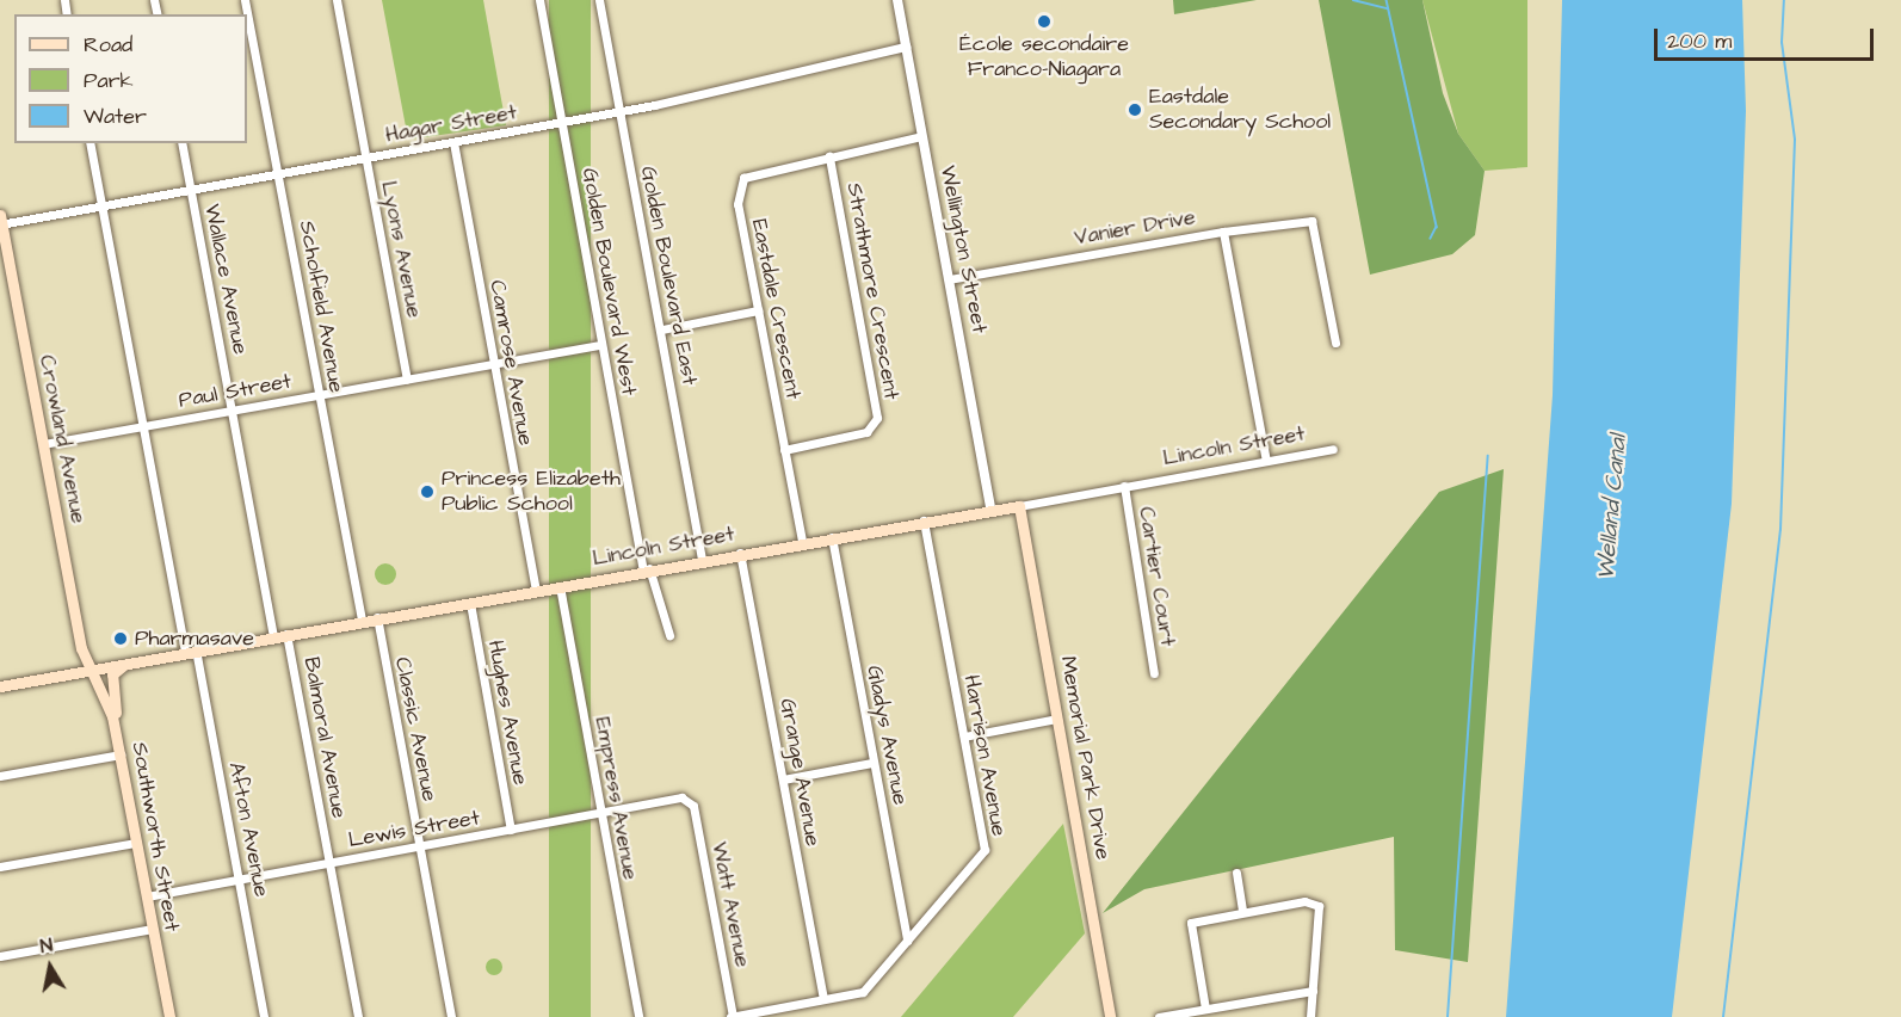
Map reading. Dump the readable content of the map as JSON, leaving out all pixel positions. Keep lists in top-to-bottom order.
{
  "streets": {
    "main road": [
      "Crowland Avenue",
      "Lincoln Street",
      "Memorial Park Drive",
      "Southworth Street"
    ],
    "street": [
      "Hagar Street",
      "Vanier Drive",
      "Lyons Avenue",
      "Wellington Street",
      "Golden Boulevard East",
      "Wallace Avenue",
      "Golden Boulevard West",
      "Strathmore Crescent",
      "Scholfield Avenue",
      "Eastdale Crescent",
      "Camrose Avenue",
      "Paul Street",
      "Cartier Court",
      "Hughes Avenue",
      "Classic Avenue",
      "Gladys Avenue",
      "Balmoral Avenue",
      "Harrison Avenue",
      "Grange Avenue",
      "Empress Avenue",
      "Afton Avenue",
      "Lewis Street",
      "Watt Avenue"
    ]
  },
  "crossings": [
    ["Hagar Street", "Lyons Avenue"],
    ["Hagar Street", "Wellington Street"],
    ["Hagar Street", "Golden Boulevard East"],
    ["Hagar Street", "Wallace Avenue"],
    ["Hagar Street", "Golden Boulevard West"],
    ["Hagar Street", "Scholfield Avenue"],
    ["Hagar Street", "Camrose Avenue"],
    ["Hagar Street", "Crowland Avenue"],
    ["Hagar Street", "Afton Avenue"],
    ["Vanier Drive", "Wellington Street"],
    ["Vanier Drive", "Lincoln Street"],
    ["Lyons Avenue", "Paul Street"],
    ["Wellington Street", "Eastdale Crescent"],
    ["Wellington Street", "Lincoln Street"],
    ["Golden Boulevard East", "Lincoln Street"],
    ["Wallace Avenue", "Paul Street"],
    ["Wallace Avenue", "Lincoln Street"],
    ["Golden Boulevard West", "Paul Street"],
    ["Golden Boulevard West", "Lincoln Street"],
    ["Strathmore Crescent", "Eastdale Crescent"],
    ["Scholfield Avenue", "Paul Street"],
    ["Scholfield Avenue", "Lincoln Street"],
    ["Eastdale Crescent", "Lincoln Street"],
    ["Camrose Avenue", "Paul Street"],
    ["Camrose Avenue", "Lincoln Street"],
    ["Paul Street", "Crowland Avenue"],
    ["Paul Street", "Afton Avenue"],
    ["Crowland Avenue", "Lincoln Street"],
    ["Crowland Avenue", "Southworth Street"],
    ["Lincoln Street", "Cartier Court"],
    ["Lincoln Street", "Hughes Avenue"],
    ["Lincoln Street", "Classic Avenue"],
    ["Lincoln Street", "Gladys Avenue"],
    ["Lincoln Street", "Balmoral Avenue"],
    ["Lincoln Street", "Harrison Avenue"],
    ["Lincoln Street", "Memorial Park Drive"],
    ["Lincoln Street", "Grange Avenue"],
    ["Lincoln Street", "Empress Avenue"],
    ["Lincoln Street", "Afton Avenue"],
    ["Lincoln Street", "Southworth Street"],
    ["Hughes Avenue", "Lewis Street"],
    ["Classic Avenue", "Lewis Street"],
    ["Gladys Avenue", "Harrison Avenue"],
    ["Balmoral Avenue", "Lewis Street"],
    ["Harrison Avenue", "Grange Avenue"],
    ["Harrison Avenue", "Watt Avenue"],
    ["Empress Avenue", "Lewis Street"],
    ["Afton Avenue", "Lewis Street"],
    ["Lewis Street", "Southworth Street"],
    ["Lewis Street", "Watt Avenue"]
  ],
  "water": ["Welland Canal"],
  "places": [
    "École secondaire Franco-Niagara",
    "Eastdale Secondary School",
    "Princess Elizabeth Public School",
    "Pharmasave"
  ],
  "legend": ["Road", "Park", "Water"],
  "scale_bar": "200 m",
  "north": "top"
}
